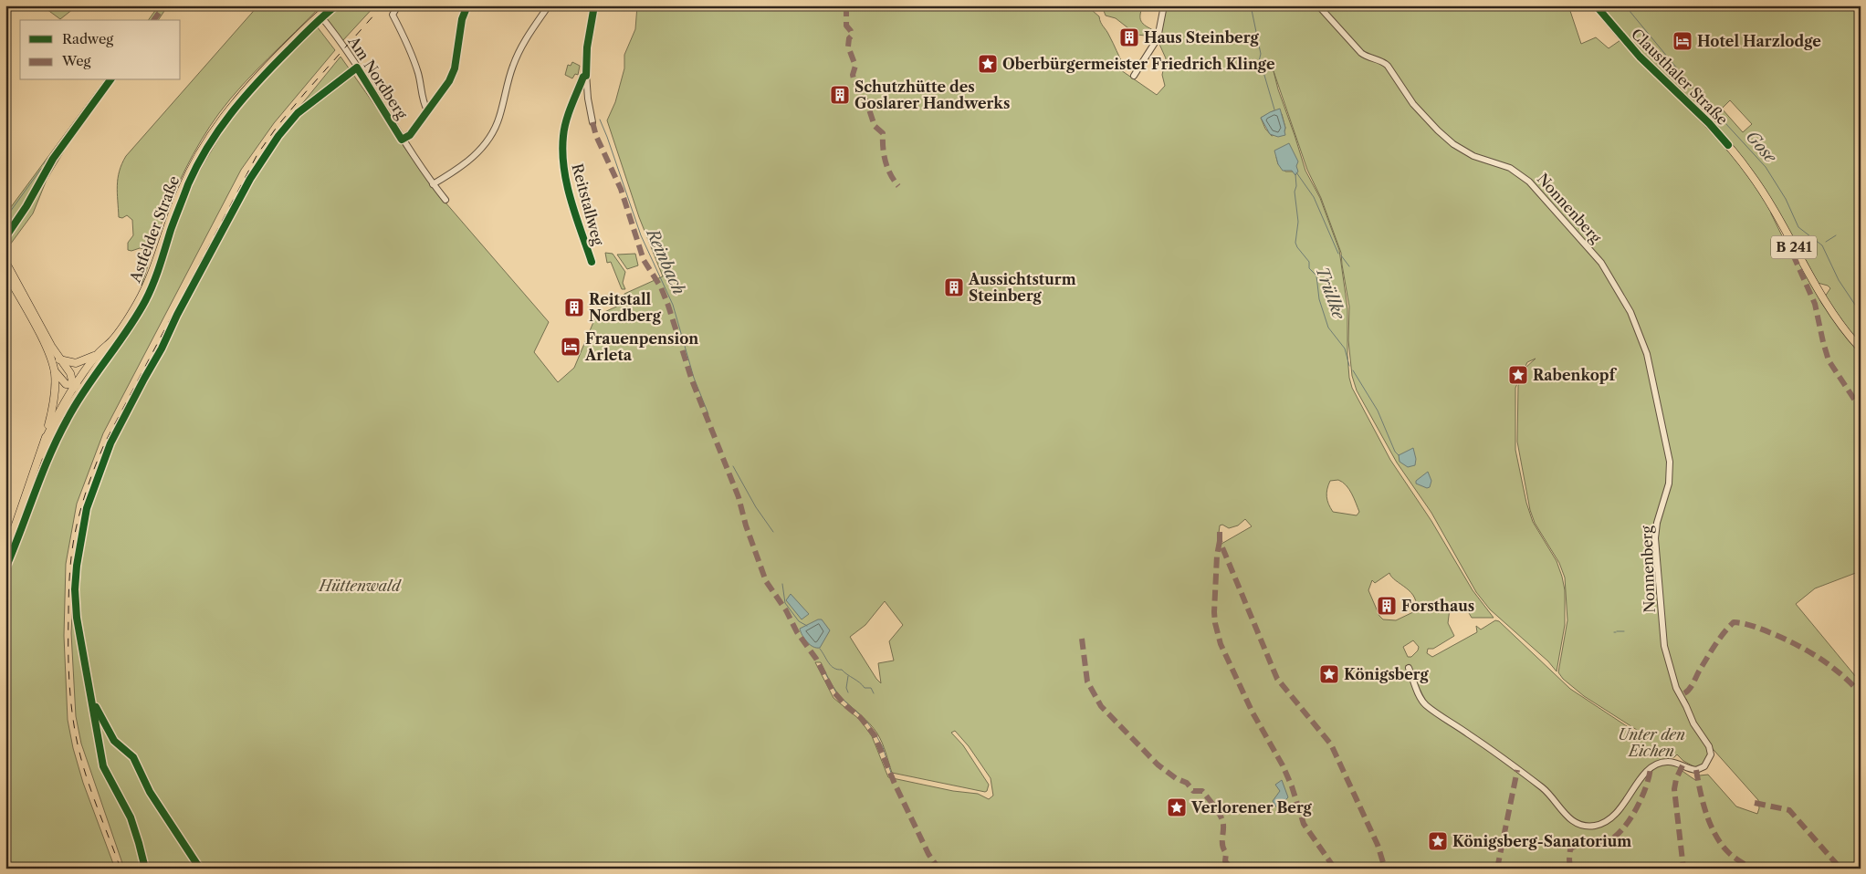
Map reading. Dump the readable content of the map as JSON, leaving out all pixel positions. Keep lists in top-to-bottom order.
{
  "streets": {
    "main road": ["Clausthaler Straße", "Astfelder Straße", "B 241"],
    "street": ["Am Nordberg", "Reitstallweg", "Nonnenberg"]
  },
  "crossings": [
    ["Am Nordberg", "Astfelder Straße"]
  ],
  "water": ["Gose", "Reinbach", "Trüllke"],
  "parks": ["Hüttenwald", "Unter den Eichen"],
  "places": {
    "building": [
      "Haus Steinberg",
      "Schutzhütte des Goslarer Handwerks",
      "Aussichtsturm Steinberg",
      "Reitstall Nordberg",
      "Forsthaus"
    ],
    "hotel": ["Hotel Harzlodge", "Frauenpension Arleta"],
    "place": [
      "Oberbürgermeister Friedrich Klinge",
      "Rabenkopf",
      "Königsberg",
      "Verlorener Berg",
      "Königsberg-Sanatorium"
    ]
  },
  "legend": ["Radweg", "Weg"]
}
